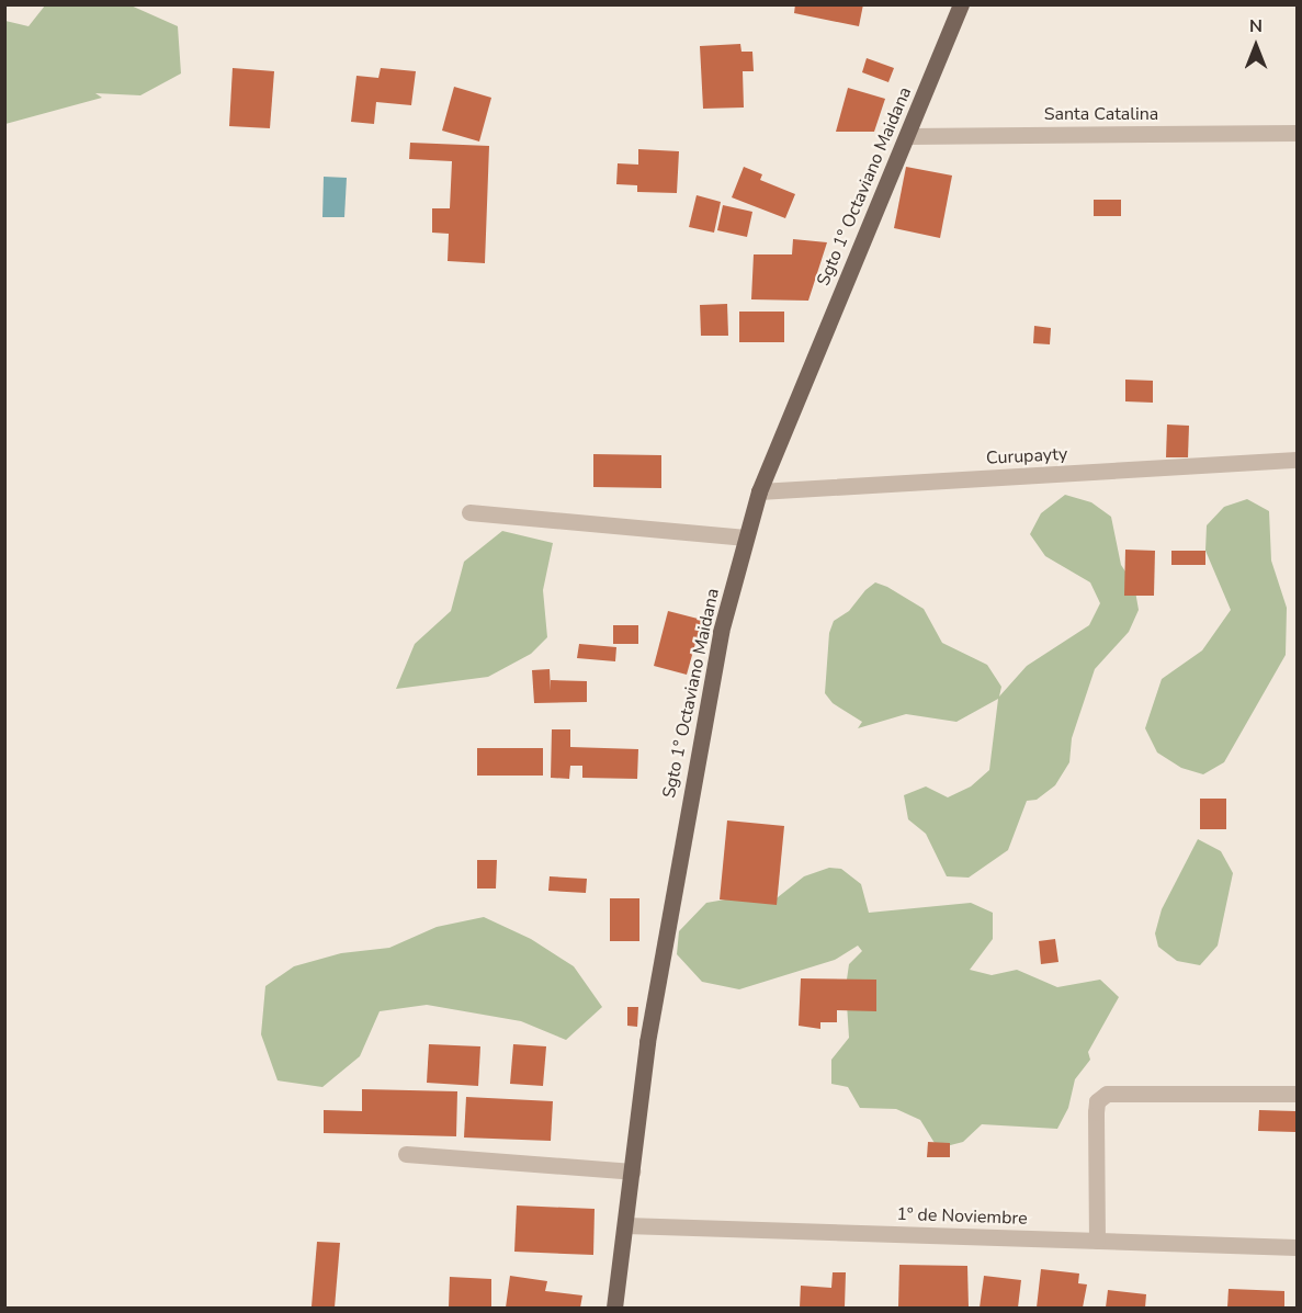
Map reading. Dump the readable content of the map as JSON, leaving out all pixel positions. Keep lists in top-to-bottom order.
{
  "streets": {
    "main road": ["Sgto 1° Octaviano Maidana"],
    "street": ["Santa Catalina", "Curupayty", "1º de Noviembre"]
  },
  "crossings": [
    ["Santa Catalina", "Sgto 1° Octaviano Maidana"],
    ["Sgto 1° Octaviano Maidana", "Curupayty"],
    ["Sgto 1° Octaviano Maidana", "1º de Noviembre"]
  ],
  "north": "top"
}
